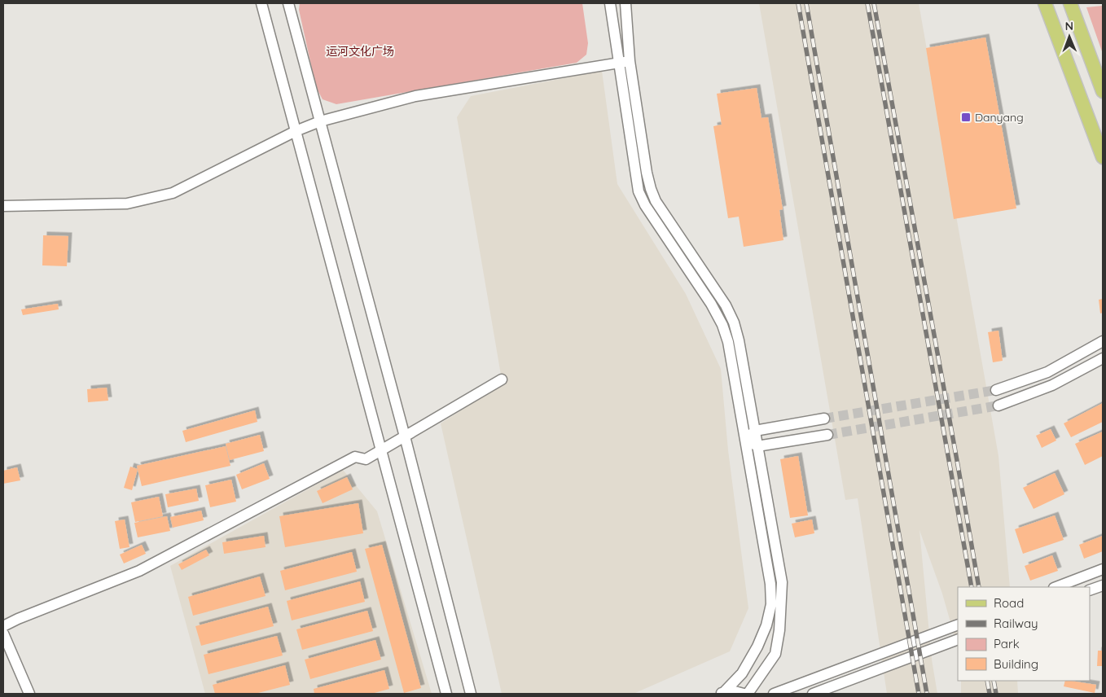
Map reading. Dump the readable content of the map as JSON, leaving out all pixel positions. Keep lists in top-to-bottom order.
{
  "parks": ["运河文化广场"],
  "places": {
    "transit": ["Danyang"]
  },
  "legend": [
    "Road",
    "Railway",
    "Park",
    "Building"
  ],
  "north": "top"
}
